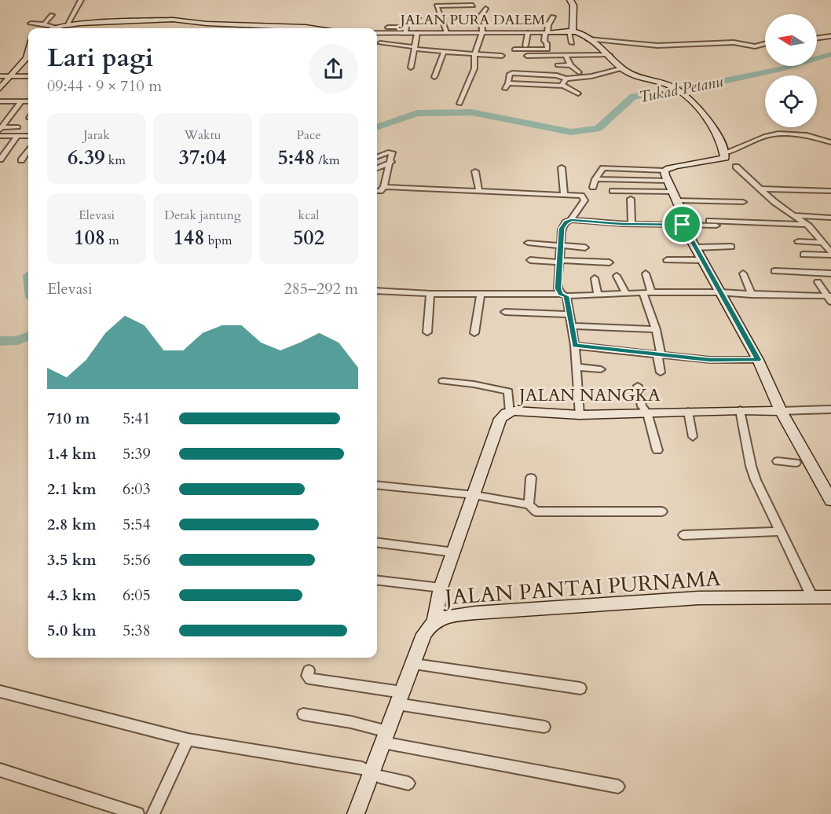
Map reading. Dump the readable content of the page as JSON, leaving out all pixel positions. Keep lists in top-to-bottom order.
{
  "streets": {
    "street": ["JALAN PURA DALEM", "JALAN NANGKA", "JALAN PANTAI PURNAMA"]
  },
  "crossings": [
    ["JALAN NANGKA", "JALAN PANTAI PURNAMA"]
  ],
  "water": ["Tukad Petanu"],
  "north": "left",
  "page": {
    "heading": ["Lari pagi", "09:44 · 9 × 710 m"],
    "stats": [
      ["Jarak", "6.39 km"],
      ["Waktu", "37:04"],
      ["Pace", "5:48 /km"],
      ["Elevasi", "108 m"],
      ["Detak jantung", "148 bpm"],
      ["kcal", "502"]
    ],
    "chart": ["Elevasi", "285–292 m"],
    "list": [
      {
        "name": "710 m",
        "note": "5:41"
      },
      {
        "name": "1.4 km",
        "note": "5:39"
      },
      {
        "name": "2.1 km",
        "note": "6:03"
      },
      {
        "name": "2.8 km",
        "note": "5:54"
      },
      {
        "name": "3.5 km",
        "note": "5:56"
      },
      {
        "name": "4.3 km",
        "note": "6:05"
      },
      {
        "name": "5.0 km",
        "note": "5:38"
      }
    ]
  }
}
